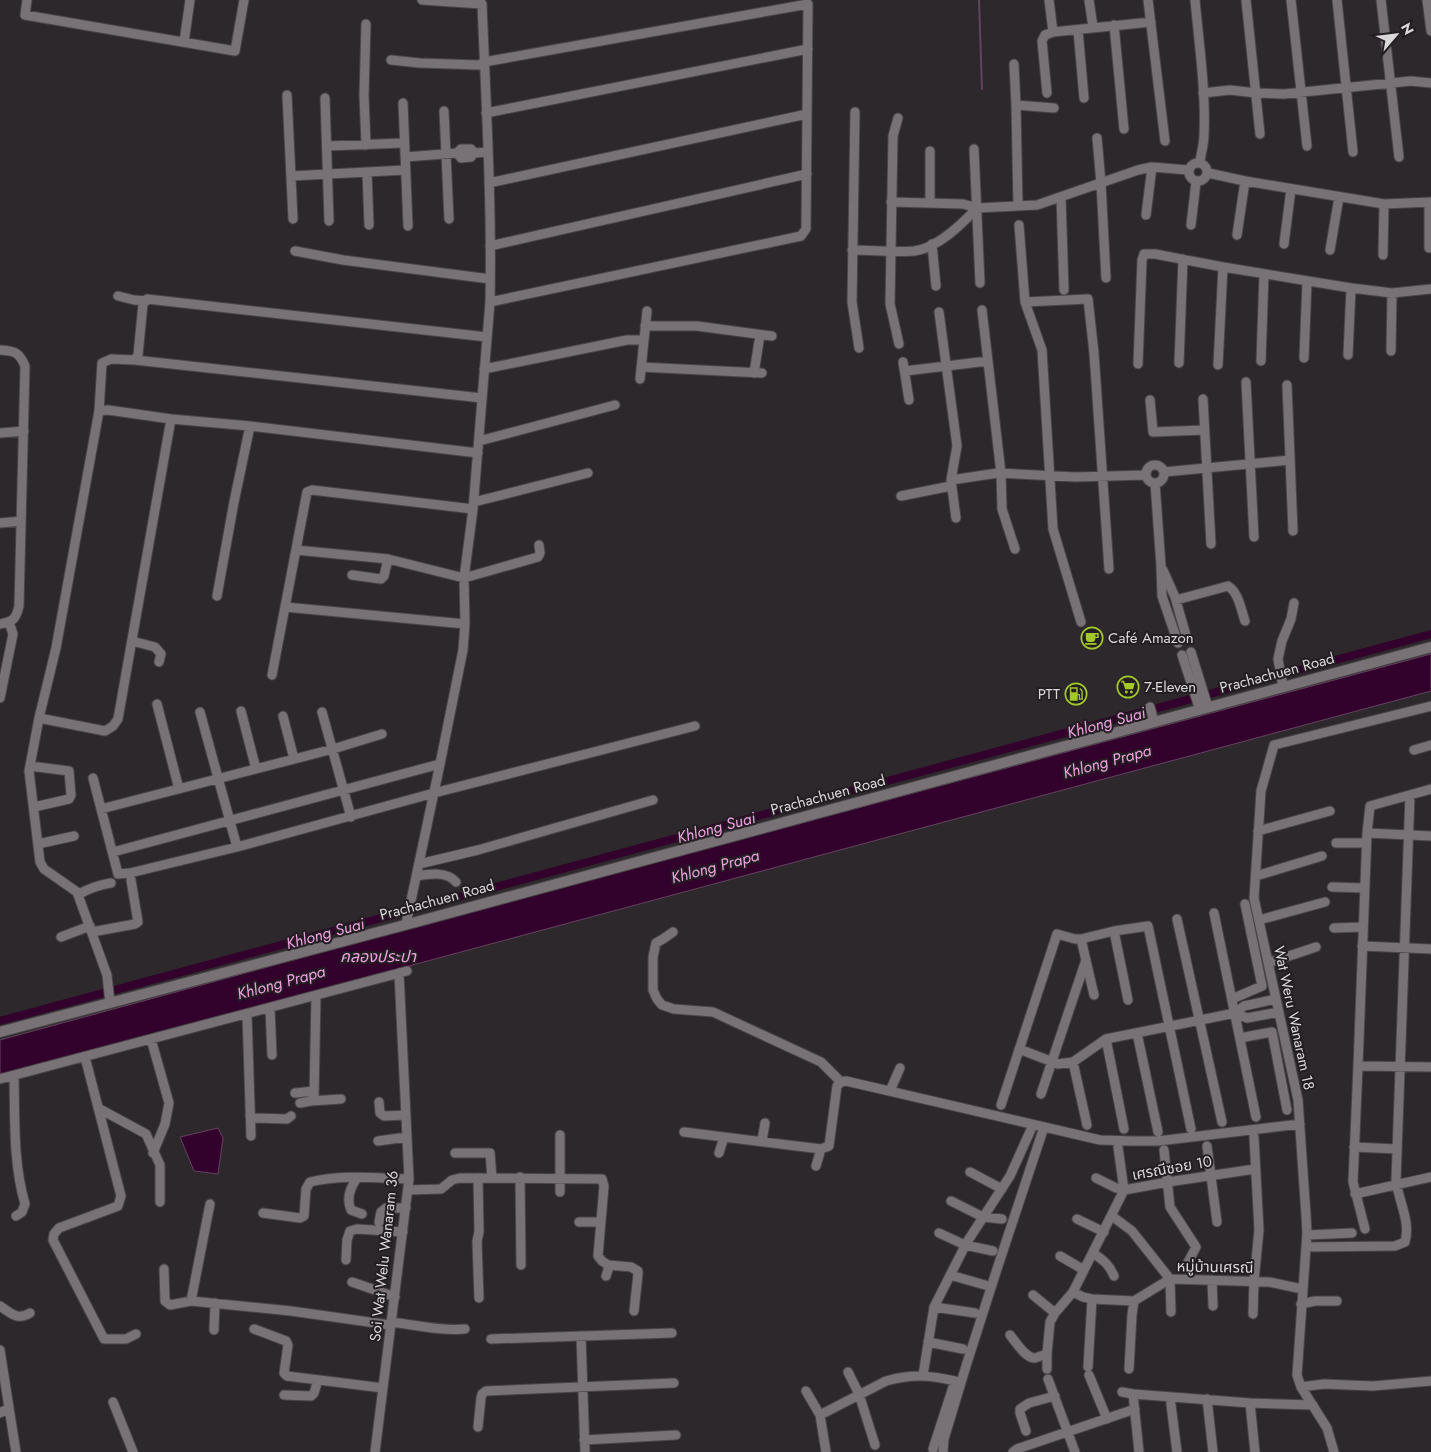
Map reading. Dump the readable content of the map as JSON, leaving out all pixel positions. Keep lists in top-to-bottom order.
{
  "streets": {
    "street": [
      "Prachachuen Road",
      "Wat Weru Wanaram 18",
      "เศรณีซอย 10",
      "Soi Wat Welu Wanaram 36",
      "หมู่บ้านเศรณี"
    ]
  },
  "crossings": [
    ["Wat Weru Wanaram 18", "หมู่บ้านเศรณี"]
  ],
  "water": ["Khlong Suai", "Khlong Prapa", "คลองประปา"],
  "places": {
    "cafe": ["Café Amazon"],
    "supermarket": ["7-Eleven"],
    "fuel station": ["PTT"]
  },
  "north": "top right"
}
